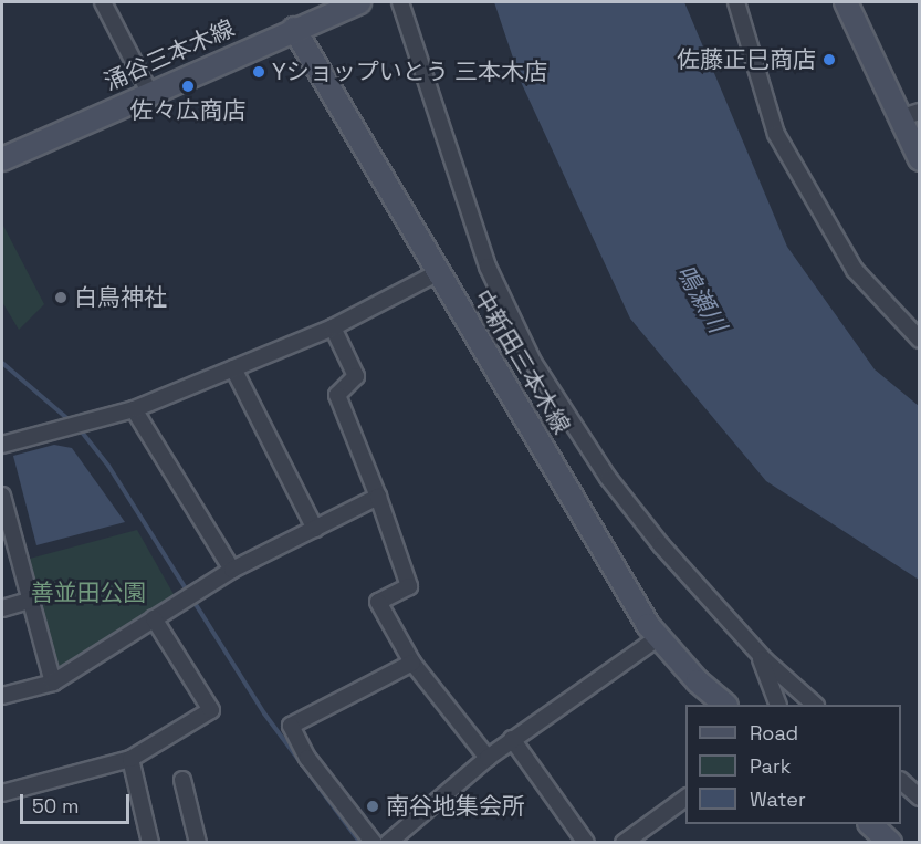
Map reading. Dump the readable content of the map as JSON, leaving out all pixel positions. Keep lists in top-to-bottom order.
{
  "streets": {
    "main road": ["涌谷三本木線", "中新田三本木線"]
  },
  "crossings": [
    ["涌谷三本木線", "中新田三本木線"]
  ],
  "water": ["鳴瀬川"],
  "parks": ["善並田公園"],
  "places": [
    "佐藤正巳商店",
    "Yショップいとう 三本木店",
    "佐々広商店",
    "白鳥神社",
    "南谷地集会所"
  ],
  "legend": ["Road", "Park", "Water"],
  "scale_bar": "50 m"
}
